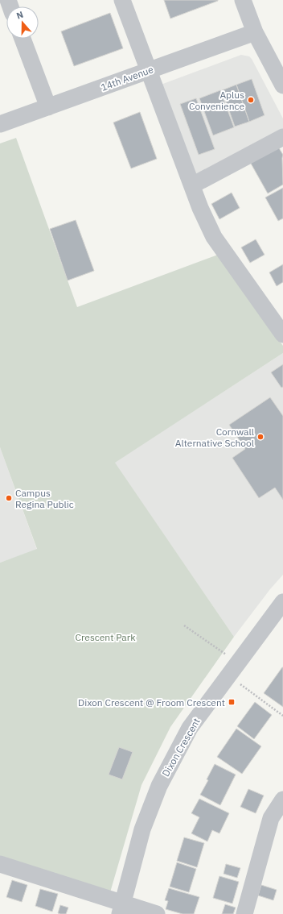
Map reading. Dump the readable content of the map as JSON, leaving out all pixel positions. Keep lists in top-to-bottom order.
{
  "streets": {
    "street": ["14th Avenue", "Dixon Crescent"]
  },
  "parks": ["Crescent Park"],
  "places": {
    "other": ["Aplus Convenience", "Cornwall Alternative School", "Campus Regina Public"],
    "transit": ["Dixon Crescent @ Froom Crescent"]
  },
  "north": "top"
}
